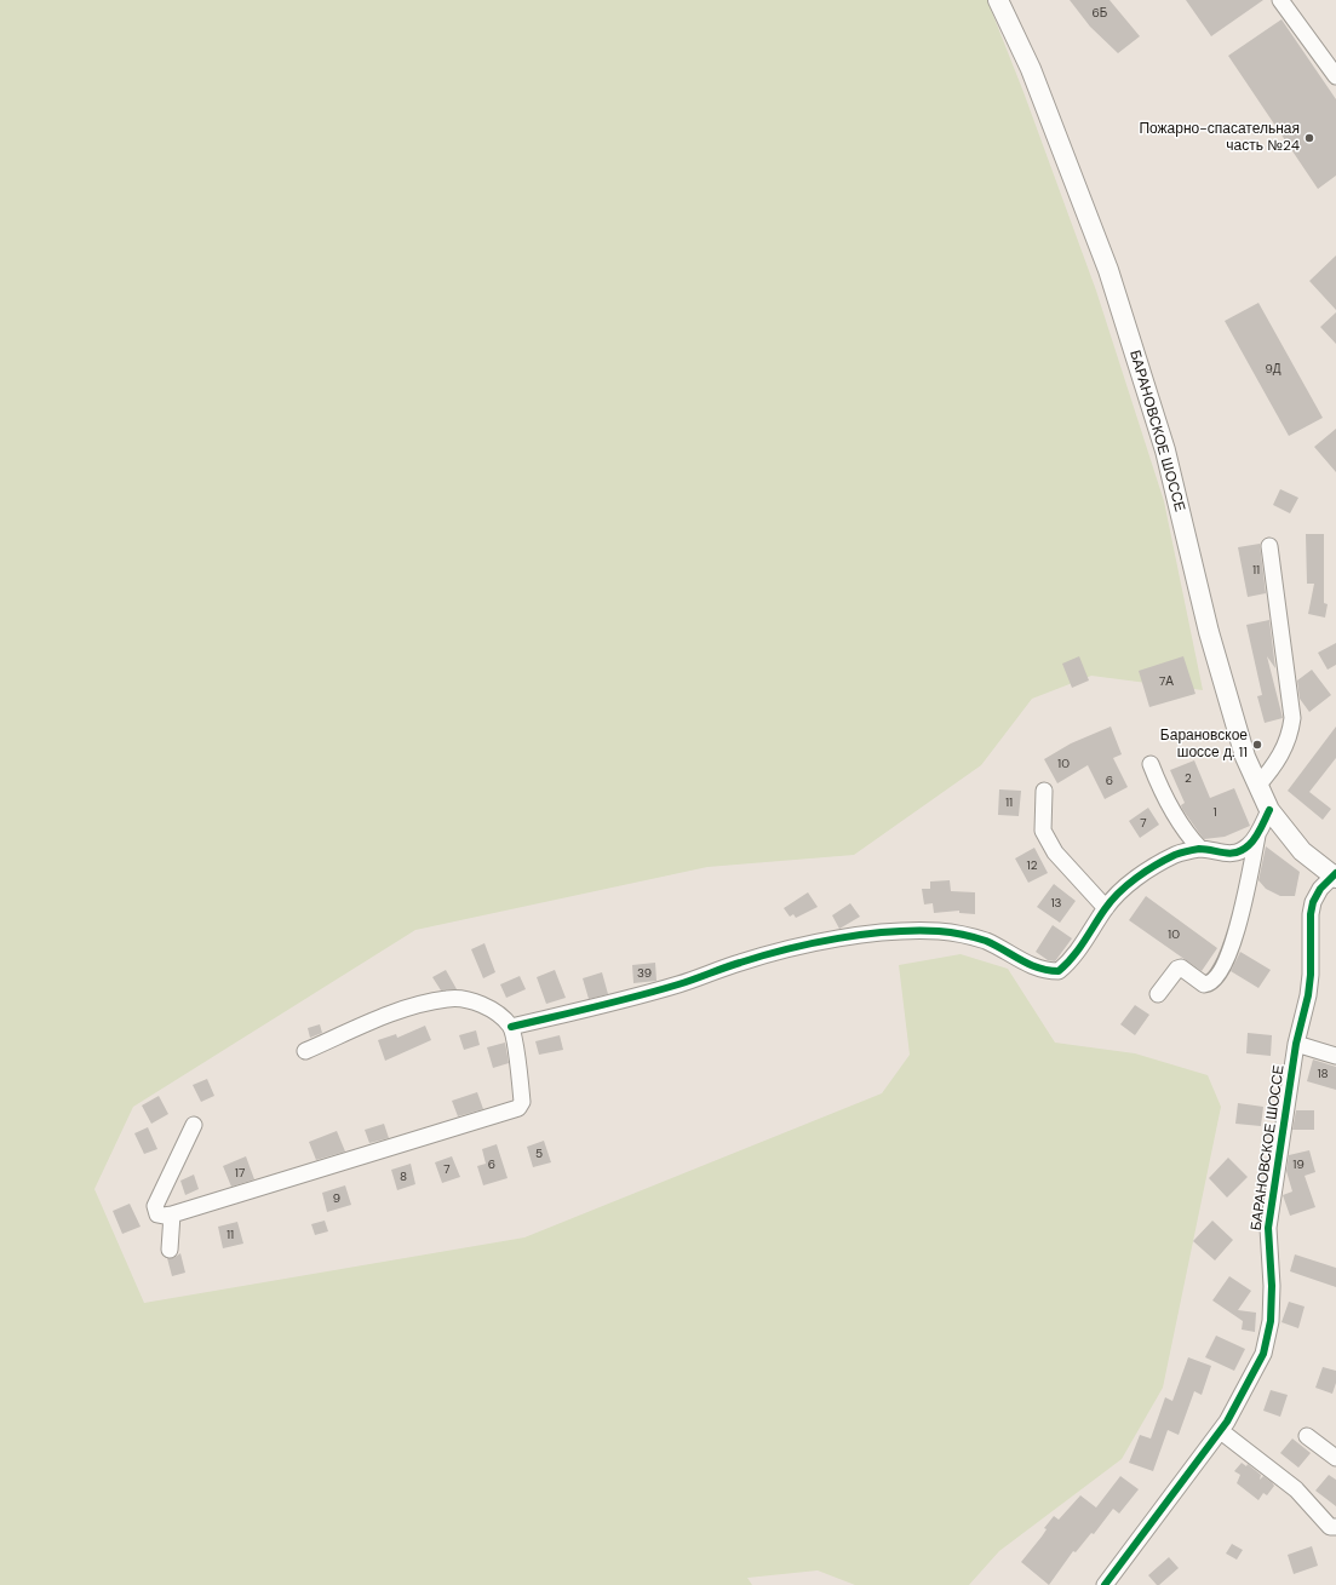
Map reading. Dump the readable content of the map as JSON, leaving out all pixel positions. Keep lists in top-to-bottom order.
{
  "streets": {
    "main road": ["БАРАНОВСКОЕ ШОССЕ"]
  },
  "places": ["Пожарно-спасательная часть №24", "Барановское шоссе д. 11"],
  "house_numbers": [
    "6Б",
    "9Д",
    "11",
    "7А",
    "10",
    "2",
    "6",
    "11",
    "1",
    "7",
    "12",
    "13",
    "10",
    "39",
    "18",
    "5",
    "6",
    "19",
    "7",
    "17",
    "8",
    "9",
    "11"
  ]
}
